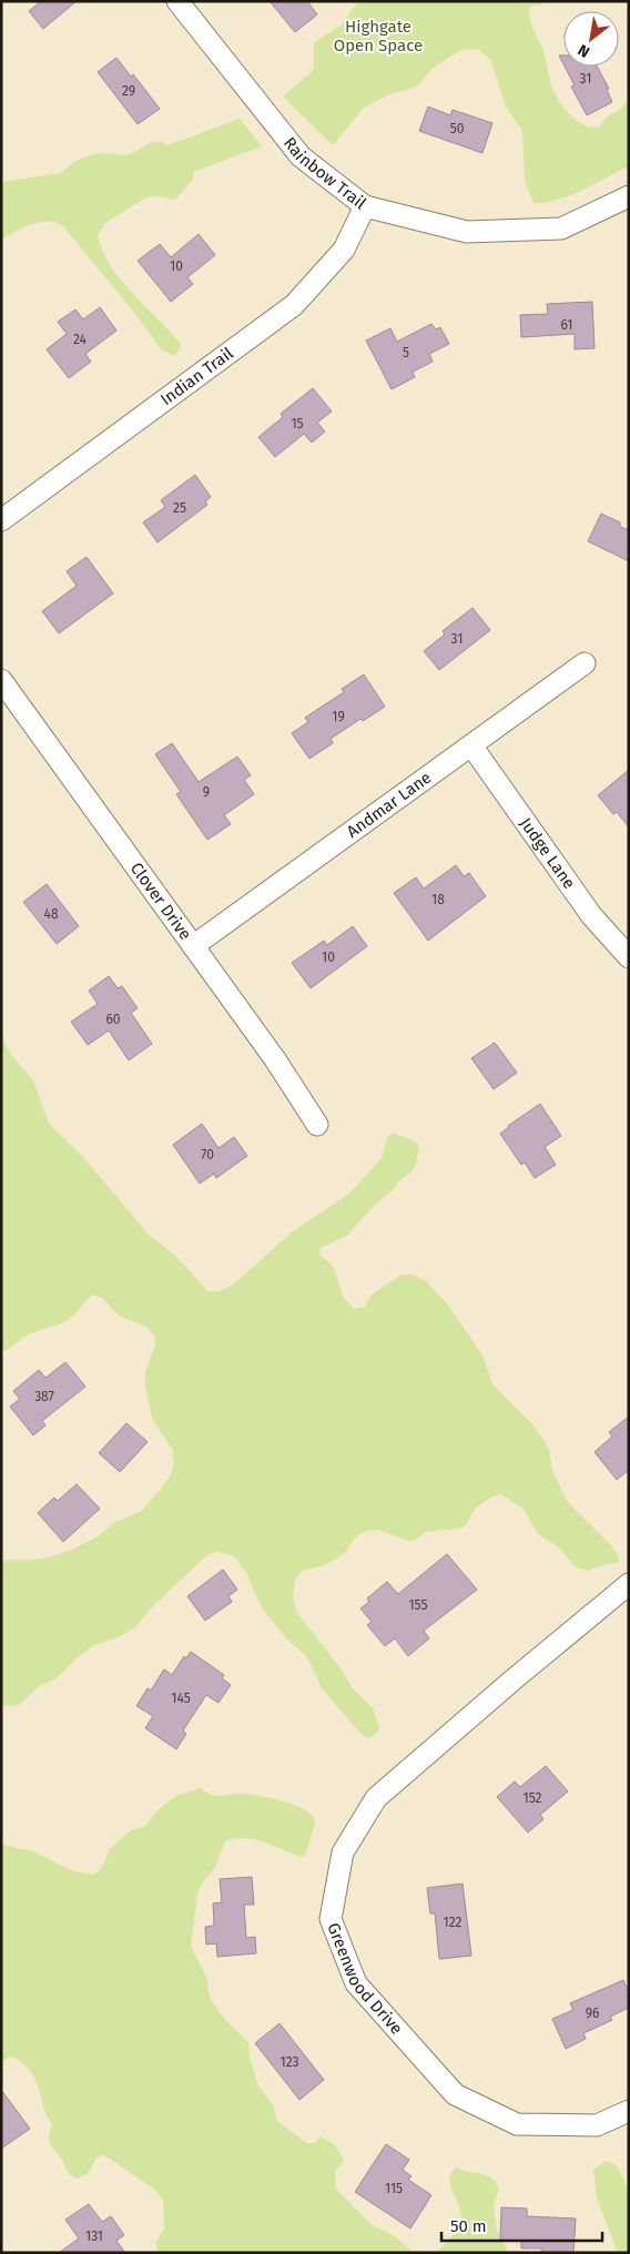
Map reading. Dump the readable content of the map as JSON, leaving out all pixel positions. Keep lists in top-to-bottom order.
{
  "streets": {
    "street": [
      "Rainbow Trail",
      "Indian Trail",
      "Andmar Lane",
      "Judge Lane",
      "Clover Drive",
      "Greenwood Drive"
    ]
  },
  "crossings": [
    ["Rainbow Trail", "Indian Trail"],
    ["Andmar Lane", "Judge Lane"],
    ["Andmar Lane", "Clover Drive"]
  ],
  "parks": ["Highgate Open Space"],
  "house_numbers": [
    "31",
    "29",
    "50",
    "10",
    "61",
    "24",
    "5",
    "15",
    "25",
    "31",
    "19",
    "9",
    "18",
    "48",
    "10",
    "60",
    "70",
    "387",
    "155",
    "145",
    "152",
    "122",
    "96",
    "123",
    "115",
    "131"
  ],
  "scale_bar": "50 m",
  "north": "bottom left"
}
